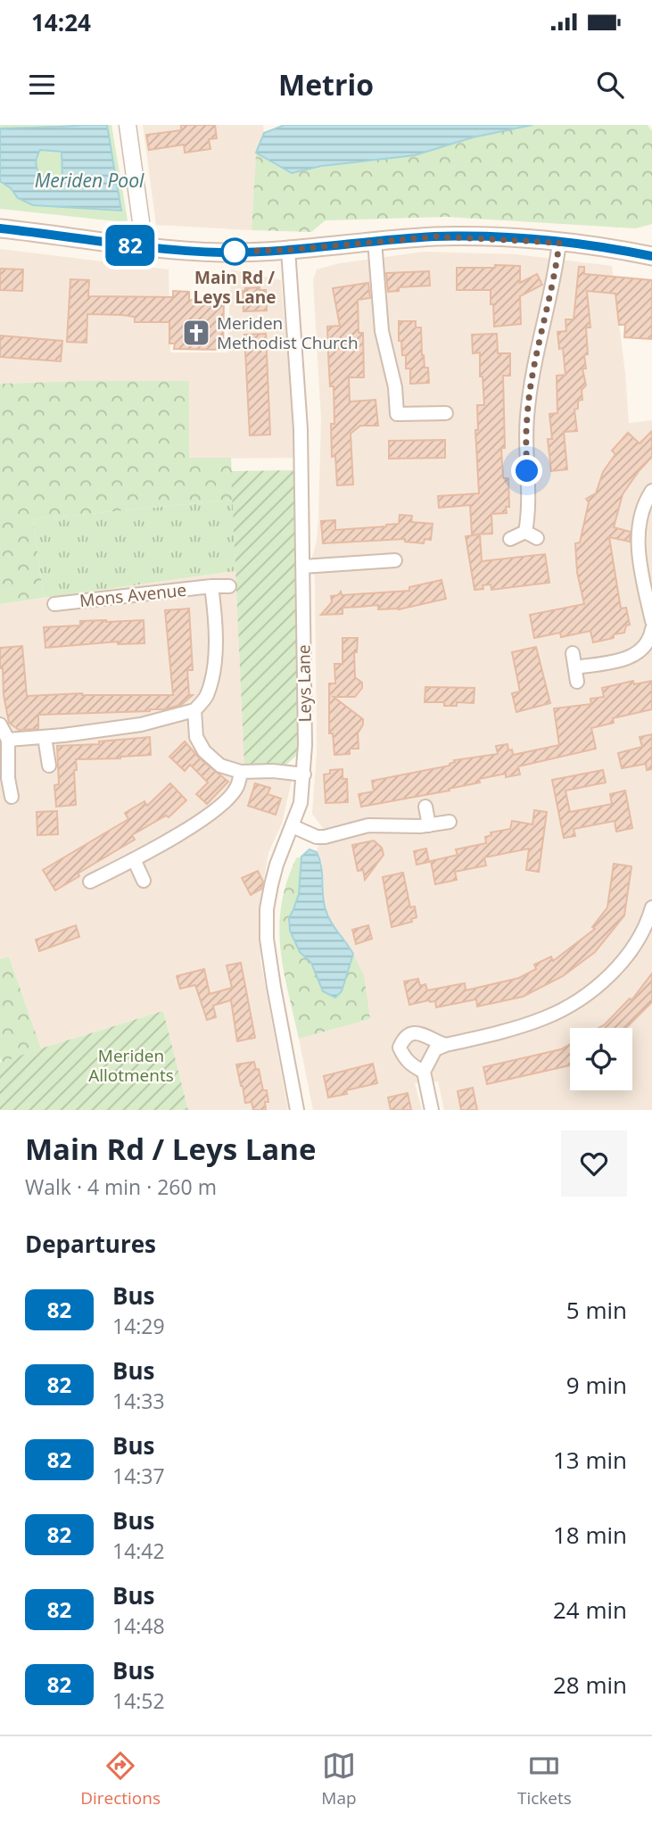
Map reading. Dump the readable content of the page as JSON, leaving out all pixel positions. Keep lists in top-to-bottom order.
{
  "streets": {
    "street": ["Mons Avenue", "Leys Lane"]
  },
  "water": ["Meriden Pool"],
  "parks": ["Meriden Allotments"],
  "places": {
    "other": ["Main Rd / Leys Lane"],
    "church": ["Meriden Methodist Church"]
  },
  "lines": ["bus line 82"],
  "page": {
    "status": "14:24",
    "header": "Metrio",
    "on_map": "82",
    "heading": [
      ["Main Rd / Leys Lane", "Walk · 4 min · 260 m"],
      "Departures"
    ],
    "list": [
      {
        "mark": "82",
        "name": "Bus",
        "note": "14:29",
        "value": "5 min"
      },
      {
        "mark": "82",
        "name": "Bus",
        "note": "14:33",
        "value": "9 min"
      },
      {
        "mark": "82",
        "name": "Bus",
        "note": "14:37",
        "value": "13 min"
      },
      {
        "mark": "82",
        "name": "Bus",
        "note": "14:42",
        "value": "18 min"
      },
      {
        "mark": "82",
        "name": "Bus",
        "note": "14:48",
        "value": "24 min"
      },
      {
        "mark": "82",
        "name": "Bus",
        "note": "14:52",
        "value": "28 min"
      }
    ],
    "tabs": ["Directions", "Map", "Tickets"]
  }
}
